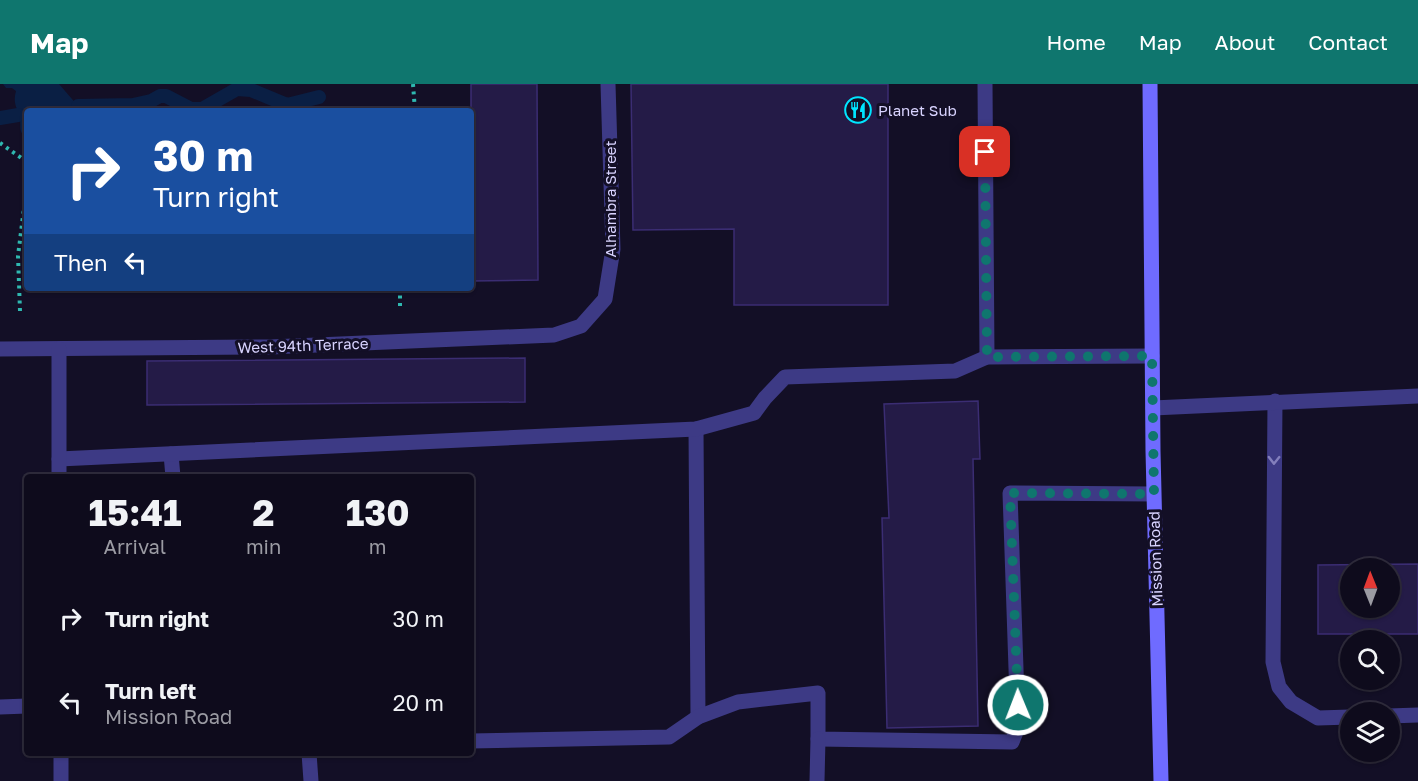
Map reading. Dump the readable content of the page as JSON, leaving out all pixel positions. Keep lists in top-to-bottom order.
{
  "streets": {
    "main road": ["Mission Road"],
    "street": ["Alhambra Street", "West 94th Terrace"]
  },
  "crossings": [
    ["Alhambra Street", "West 94th Terrace"]
  ],
  "places": {
    "restaurant": ["Planet Sub"]
  },
  "north": "top",
  "page": {
    "header": "Map",
    "nav": [
      "Home",
      "Map",
      "About",
      "Contact"
    ],
    "turn": ["30 m", "Turn right"],
    "then": "Then",
    "eta": [
      "15:41",
      "Arrival",
      "2",
      "min",
      "130",
      "m"
    ],
    "list": [
      {
        "name": "Turn right",
        "value": "30 m"
      },
      {
        "name": "Turn left",
        "note": "Mission Road",
        "value": "20 m"
      }
    ]
  }
}
